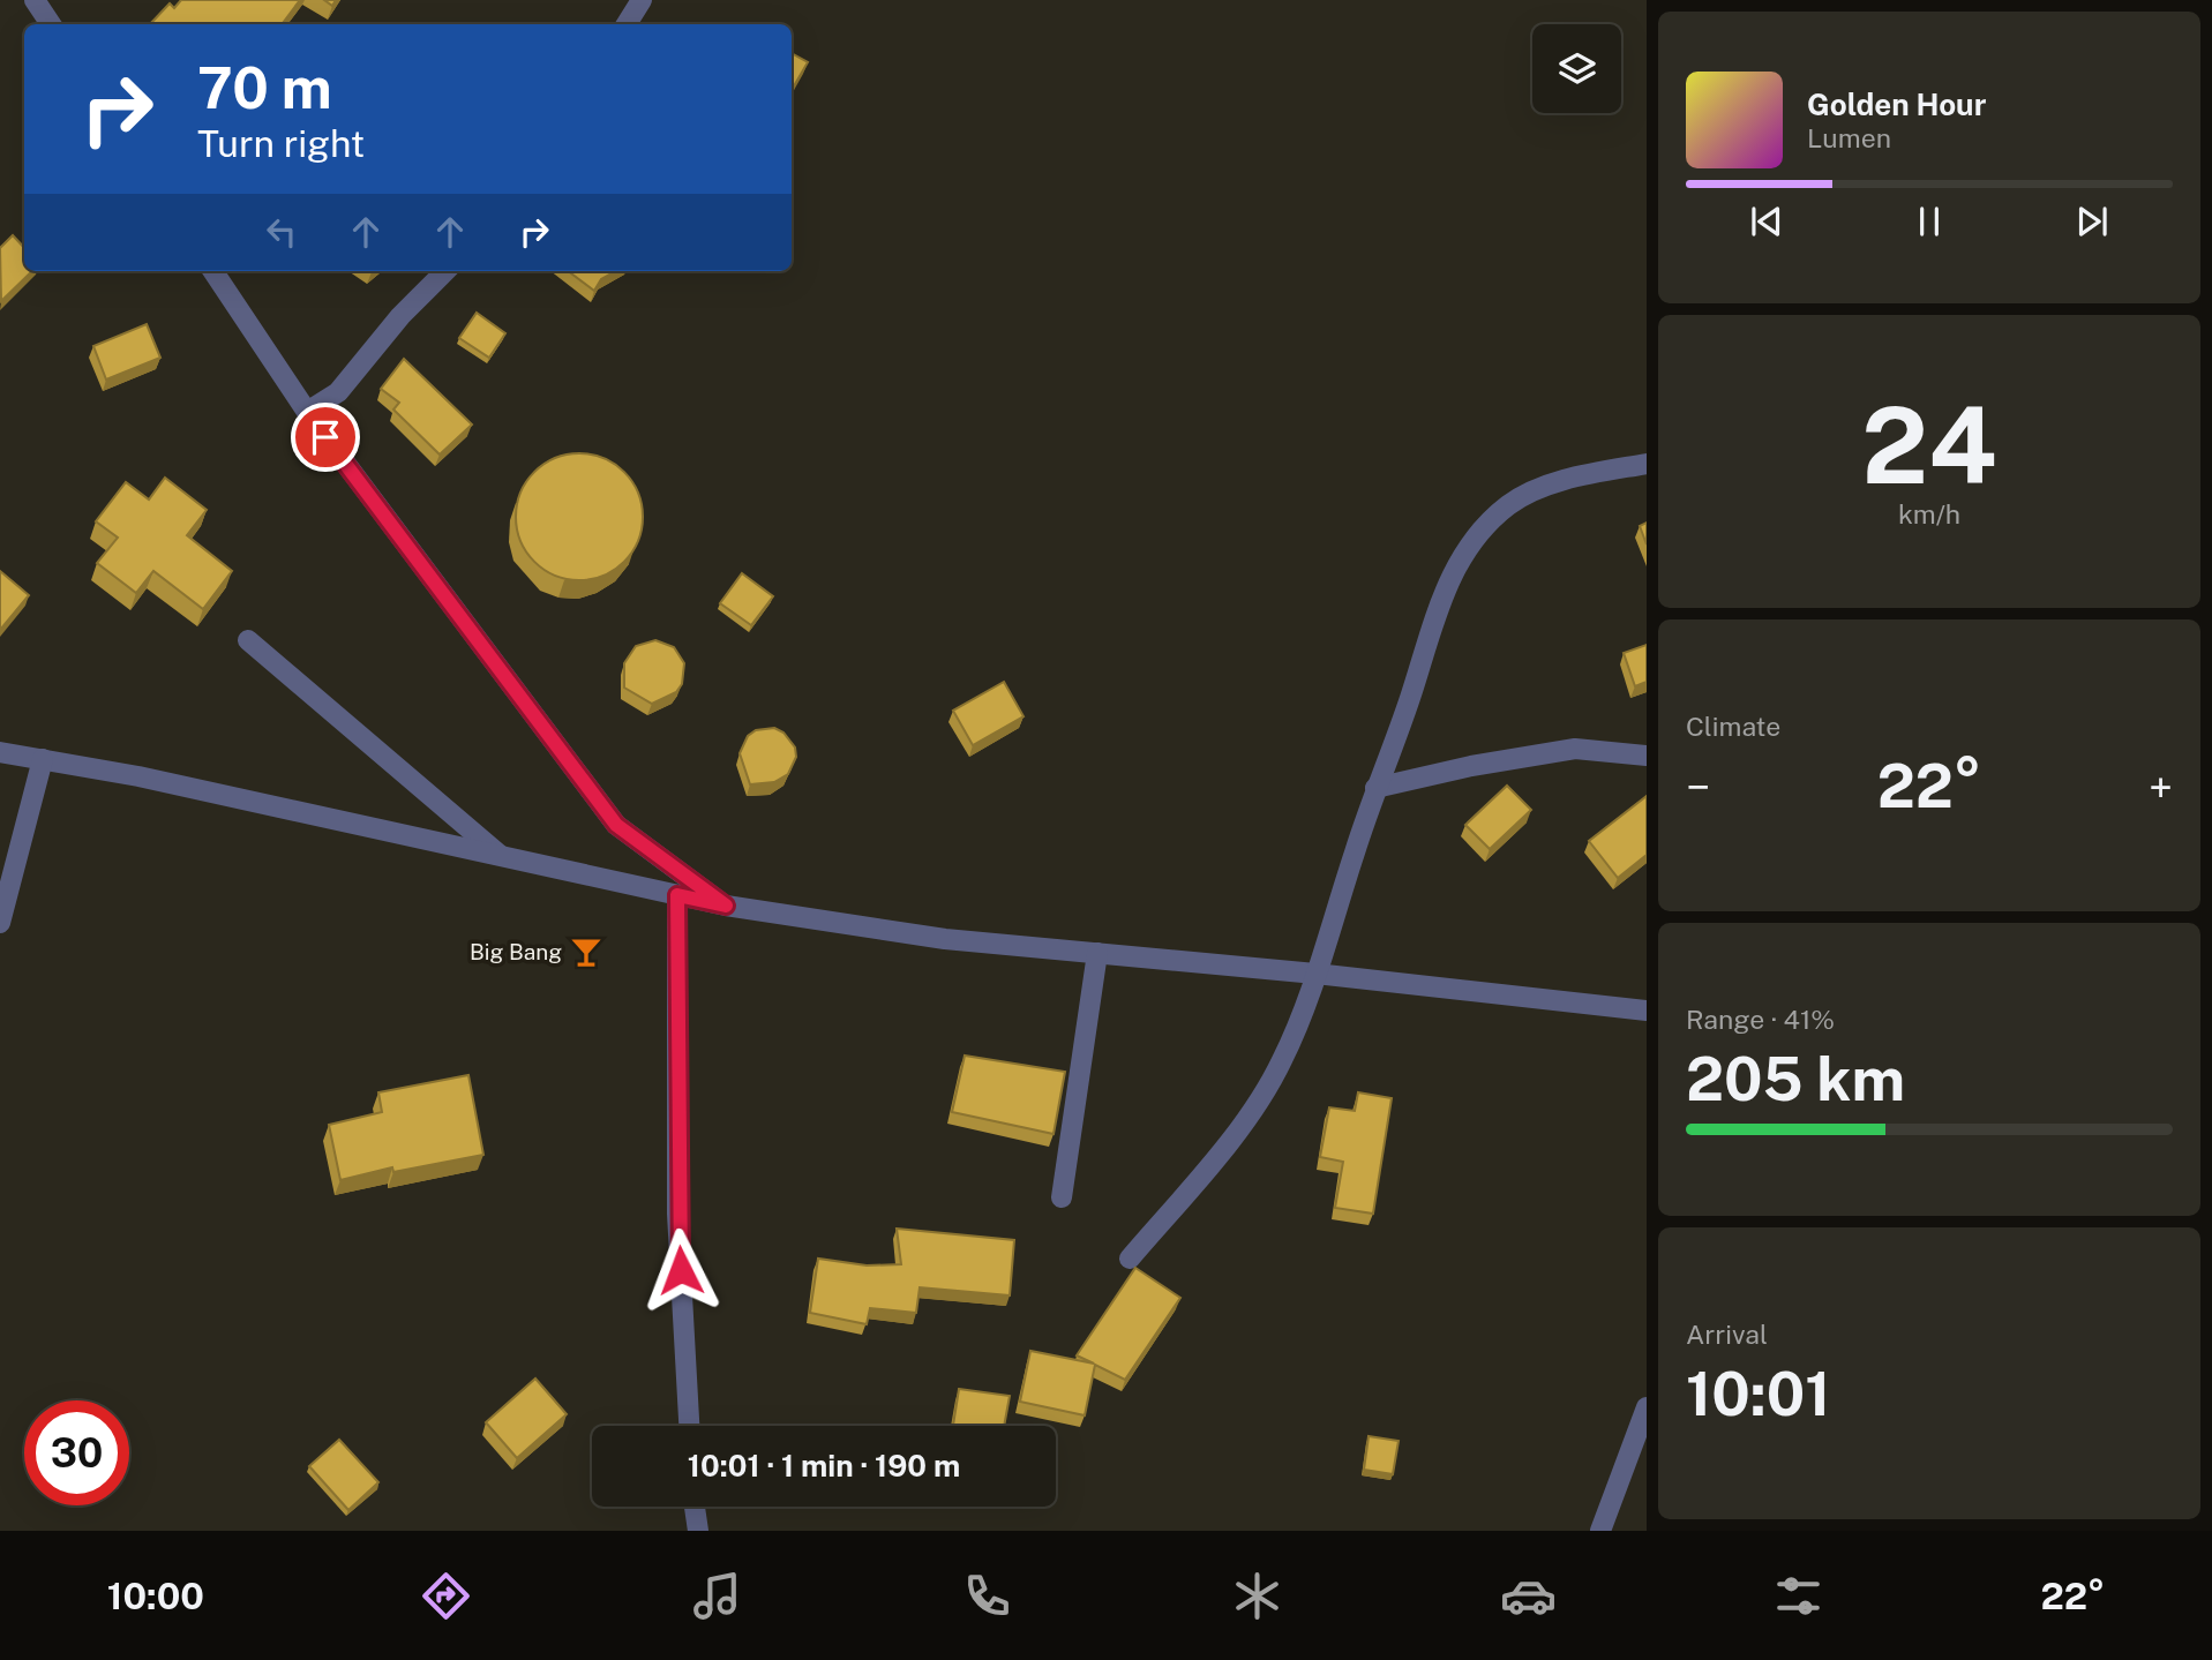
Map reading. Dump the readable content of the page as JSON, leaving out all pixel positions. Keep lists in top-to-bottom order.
{
  "places": {
    "bar": ["Big Bang"]
  },
  "page": {
    "turn": ["70 m", "Turn right"],
    "song": ["Golden Hour", "Lumen"],
    "tile": [
      ["24", "km/h"],
      "Climate",
      ["Range · 41%", "205 km"],
      ["Arrival", "10:01"]
    ],
    "heat": ["−", "22°", "+"],
    "limit": "30",
    "trip": "10:01 · 1 min · 190 m",
    "tabs": ["10:00", "22°"]
  }
}
